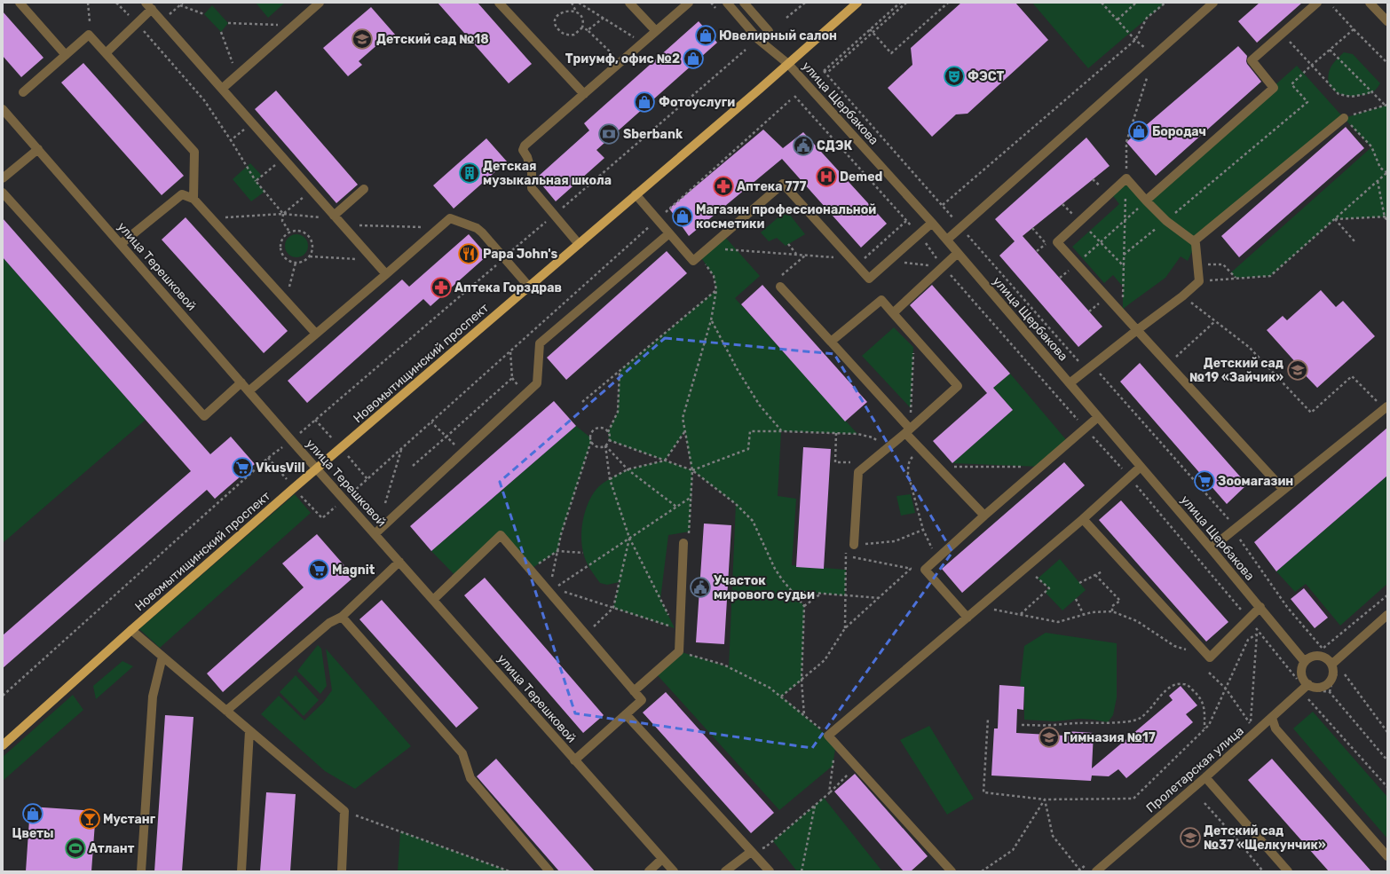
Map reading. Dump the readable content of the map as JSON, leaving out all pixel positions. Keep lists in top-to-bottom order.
{
  "streets": {
    "main road": ["Новомытищинский проспект"],
    "street": ["улица Щербакова", "улица Терешковой", "Пролетарская улица"]
  },
  "crossings": [
    ["улица Щербакова", "Новомытищинский проспект"],
    ["улица Щербакова", "Пролетарская улица"],
    ["улица Терешковой", "Новомытищинский проспект"]
  ],
  "places": {
    "shop": [
      "Ювелирный салон",
      "Триумф, офис №2",
      "Фотоуслуги",
      "Бородач",
      "Магазин профессиональной косметики",
      "Цветы"
    ],
    "school or university": [
      "Детский сад №18",
      "Детский сад №19 «Зайчик»",
      "Гимназия №17",
      "Детский сад №37 «Щелкунчик»"
    ],
    "theatre": ["ФЭСТ"],
    "bank": ["Sberbank"],
    "public building": ["СДЭК", "Участок мирового судьи"],
    "building": ["Детская музыкальная школа"],
    "hospital": ["Demed"],
    "pharmacy": ["Аптека 777", "Аптека Горздрав"],
    "restaurant": ["Papa John's"],
    "supermarket": ["VkusVill", "Зоомагазин", "Magnit"],
    "bar": ["Мустанг"],
    "sports": ["Атлант"]
  }
}
